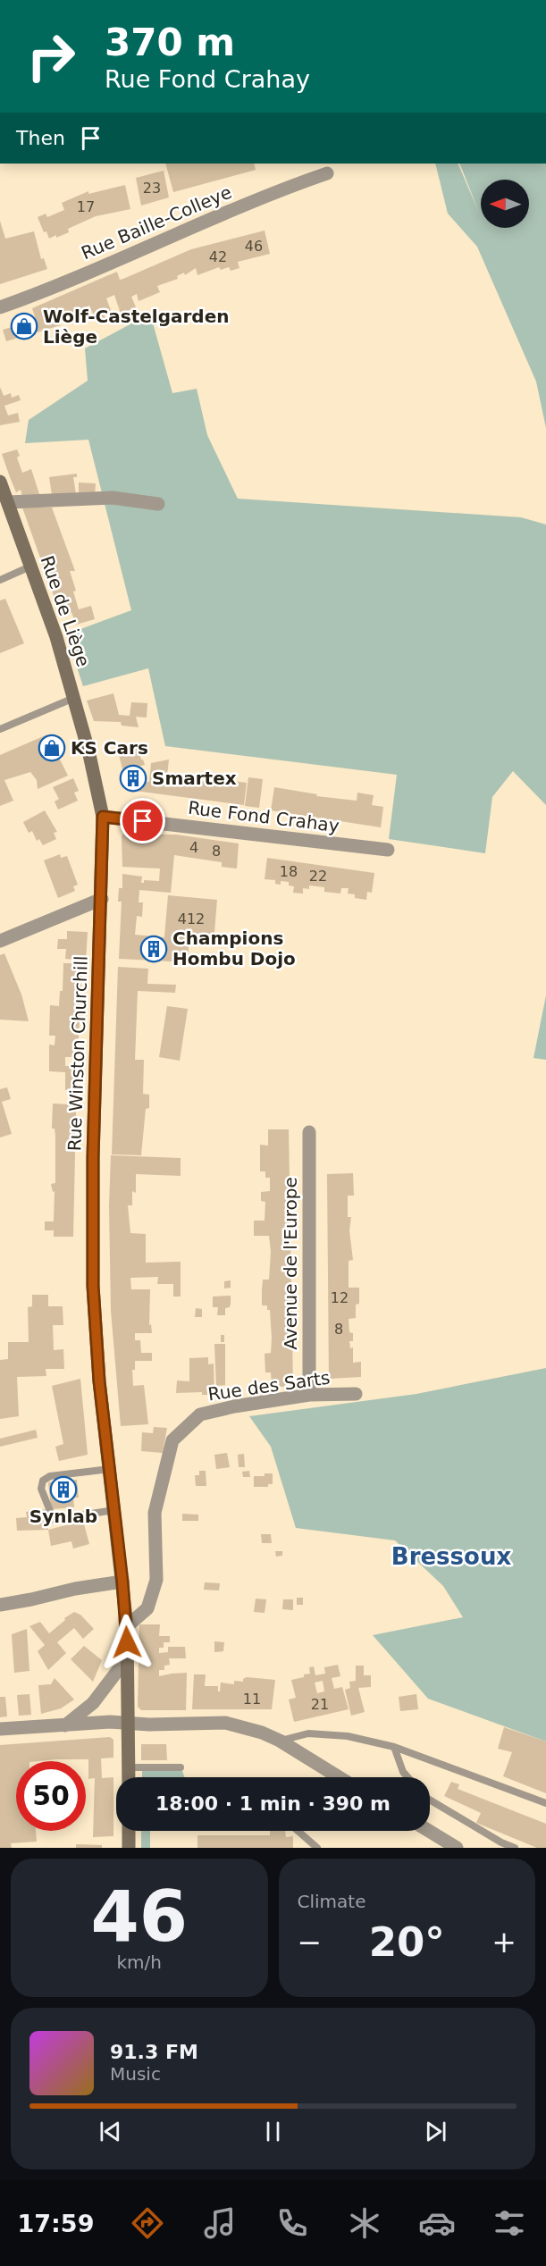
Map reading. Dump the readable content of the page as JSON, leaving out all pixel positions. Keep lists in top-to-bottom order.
{
  "streets": {
    "main road": ["Rue de Liège", "Rue Winston Churchill"],
    "street": [
      "Rue Baille-Colleye",
      "Rue Fond Crahay",
      "Avenue de l'Europe",
      "Rue des Sarts"
    ]
  },
  "crossings": [
    ["Rue de Liège", "Rue Winston Churchill"],
    ["Rue Fond Crahay", "Rue Winston Churchill"],
    ["Rue Winston Churchill", "Rue des Sarts"],
    ["Avenue de l'Europe", "Rue des Sarts"]
  ],
  "districts": ["Bressoux"],
  "places": {
    "shop": ["Wolf-Castelgarden Liège", "KS Cars"],
    "building": ["Smartex", "Champions Hombu Dojo", "Synlab"]
  },
  "house_numbers": [
    "23",
    "17",
    "46",
    "42",
    "4",
    "8",
    "18",
    "22",
    "412",
    "12",
    "8",
    "11",
    "21"
  ],
  "north": "left",
  "page": {
    "turn": ["370 m", "Rue Fond Crahay"],
    "then": "Then",
    "limit": "50",
    "trip": "18:00 · 1 min · 390 m",
    "tile": [
      ["46", "km/h"],
      "Climate"
    ],
    "heat": ["−", "20°", "+"],
    "song": ["91.3 FM", "Music"],
    "tabs": "17:59"
  }
}
